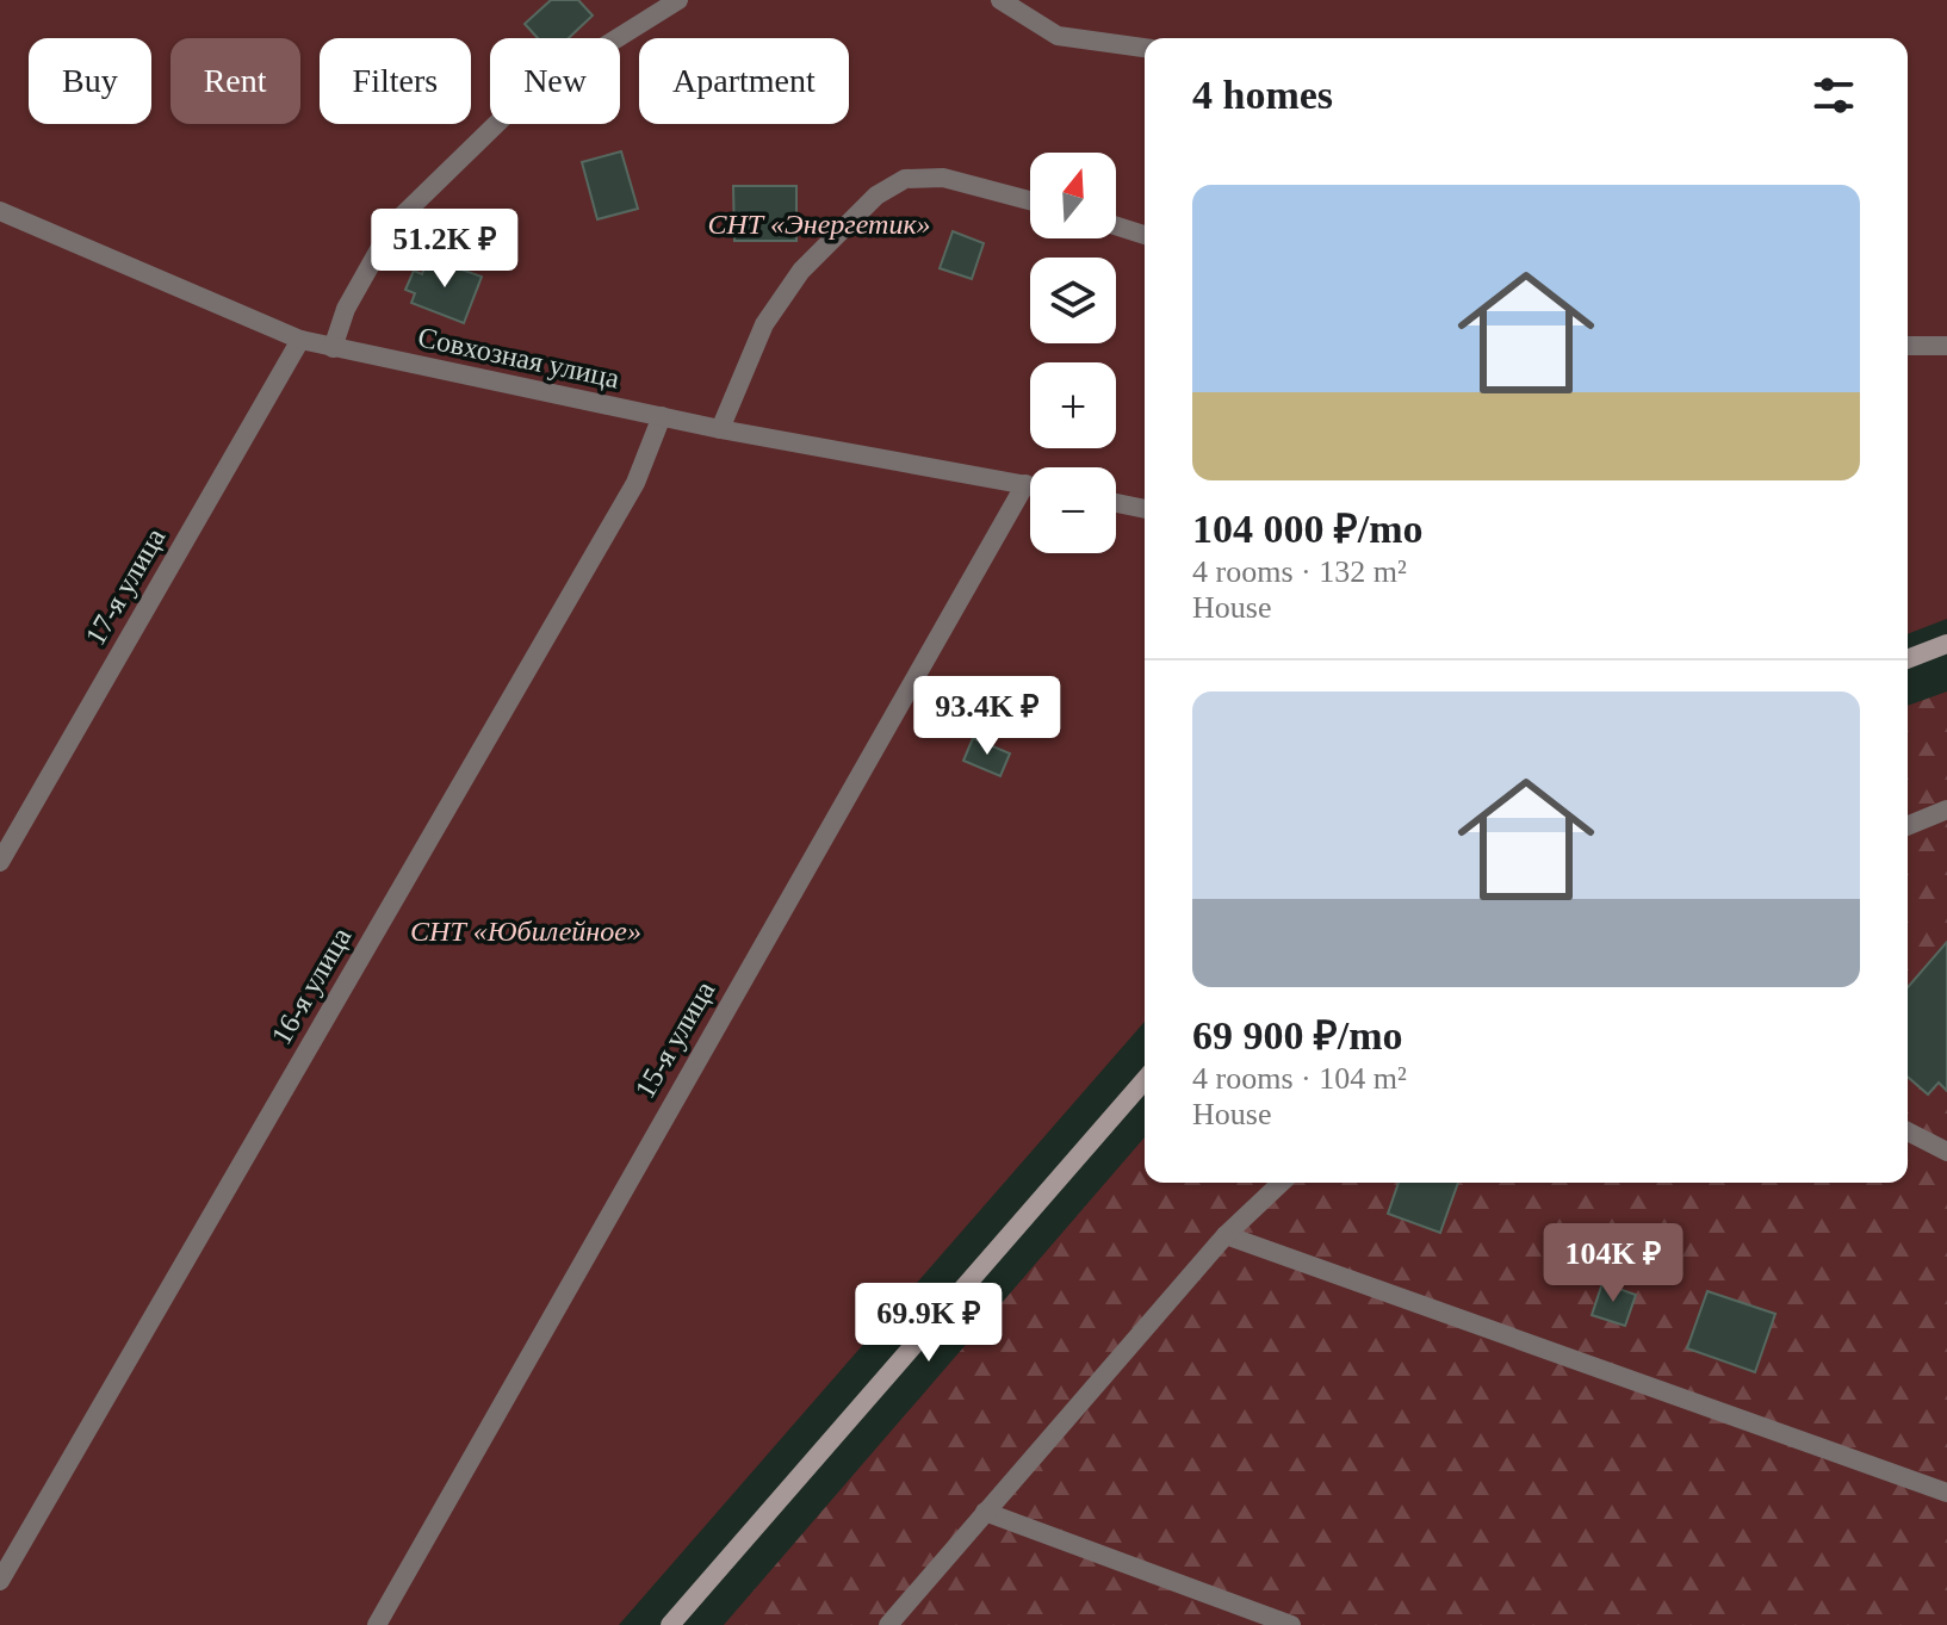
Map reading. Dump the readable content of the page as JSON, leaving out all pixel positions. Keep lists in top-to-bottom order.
{
  "streets": {
    "street": [
      "Совхозная улица",
      "17-я улица",
      "16-я улица",
      "15-я улица"
    ]
  },
  "crossings": [
    ["Совхозная улица", "17-я улица"],
    ["Совхозная улица", "16-я улица"],
    ["Совхозная улица", "15-я улица"]
  ],
  "parks": ["СНТ «Энергетик»", "СНТ «Юбилейное»"],
  "north": "top",
  "page": {
    "chip": [
      "Buy",
      "Rent",
      "Filters",
      "New",
      "Apartment"
    ],
    "heading": "4 homes",
    "map_buttons": ["+", "−"],
    "list": [
      {
        "name": "104 000 ₽/mo",
        "note": "4 rooms · 132 m² · House"
      },
      {
        "name": "69 900 ₽/mo",
        "note": "4 rooms · 104 m² · House"
      }
    ],
    "price": [
      "51.2K ₽",
      "93.4K ₽",
      "104K ₽",
      "69.9K ₽"
    ]
  }
}
